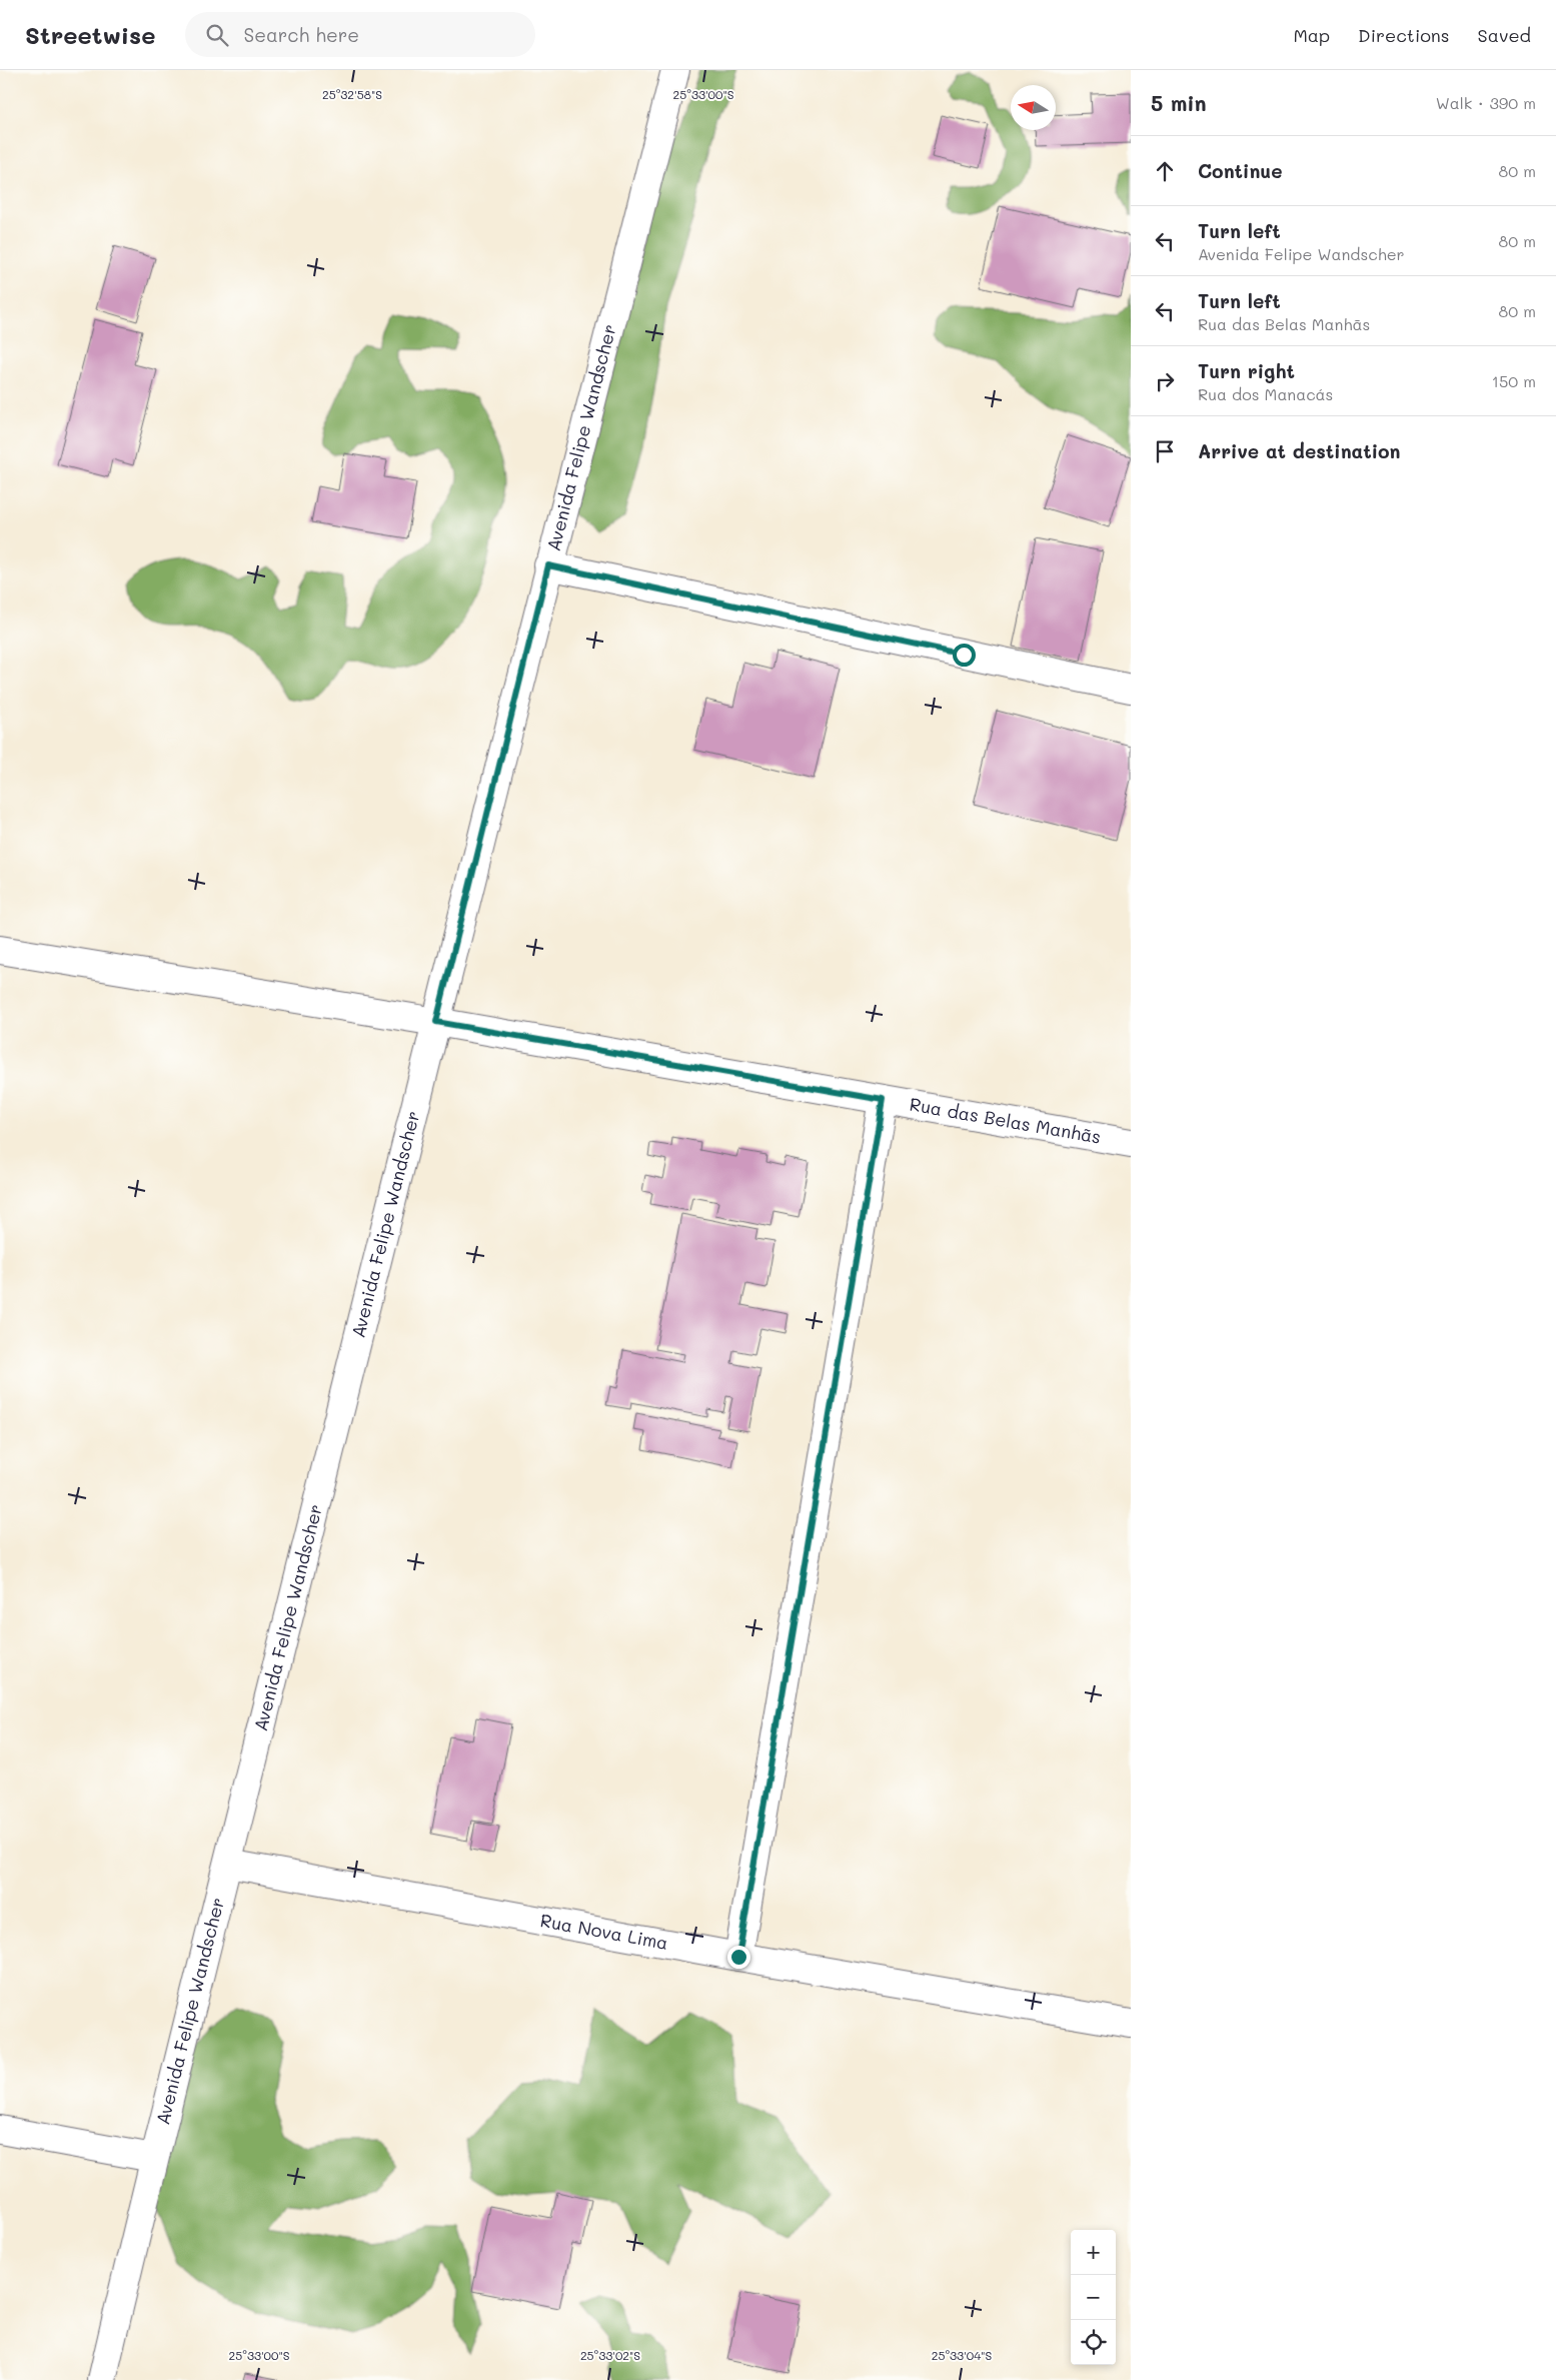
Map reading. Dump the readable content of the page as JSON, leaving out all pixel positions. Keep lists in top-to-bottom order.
{
  "streets": {
    "street": ["Avenida Felipe Wandscher", "Rua das Belas Manhãs", "Rua Nova Lima"]
  },
  "crossings": [
    ["Avenida Felipe Wandscher", "Rua das Belas Manhãs"],
    ["Avenida Felipe Wandscher", "Rua Nova Lima"]
  ],
  "north": "left",
  "page": {
    "header": "Streetwise",
    "search": "Search here",
    "nav": ["Map", "Directions", "Saved"],
    "heading": ["5 min", "Walk · 390 m"],
    "list": [
      ["Continue", "80 m"],
      ["Turn left", "Avenida Felipe Wandscher", "80 m"],
      ["Turn left", "Rua das Belas Manhãs", "80 m"],
      ["Turn right", "Rua dos Manacás", "150 m"],
      "Arrive at destination"
    ],
    "map_buttons": ["+", "−"]
  },
  "coordinates": [
    "25°32'58\"S",
    "25°33'00\"S",
    "25°33'02\"S",
    "25°33'04\"S"
  ]
}
